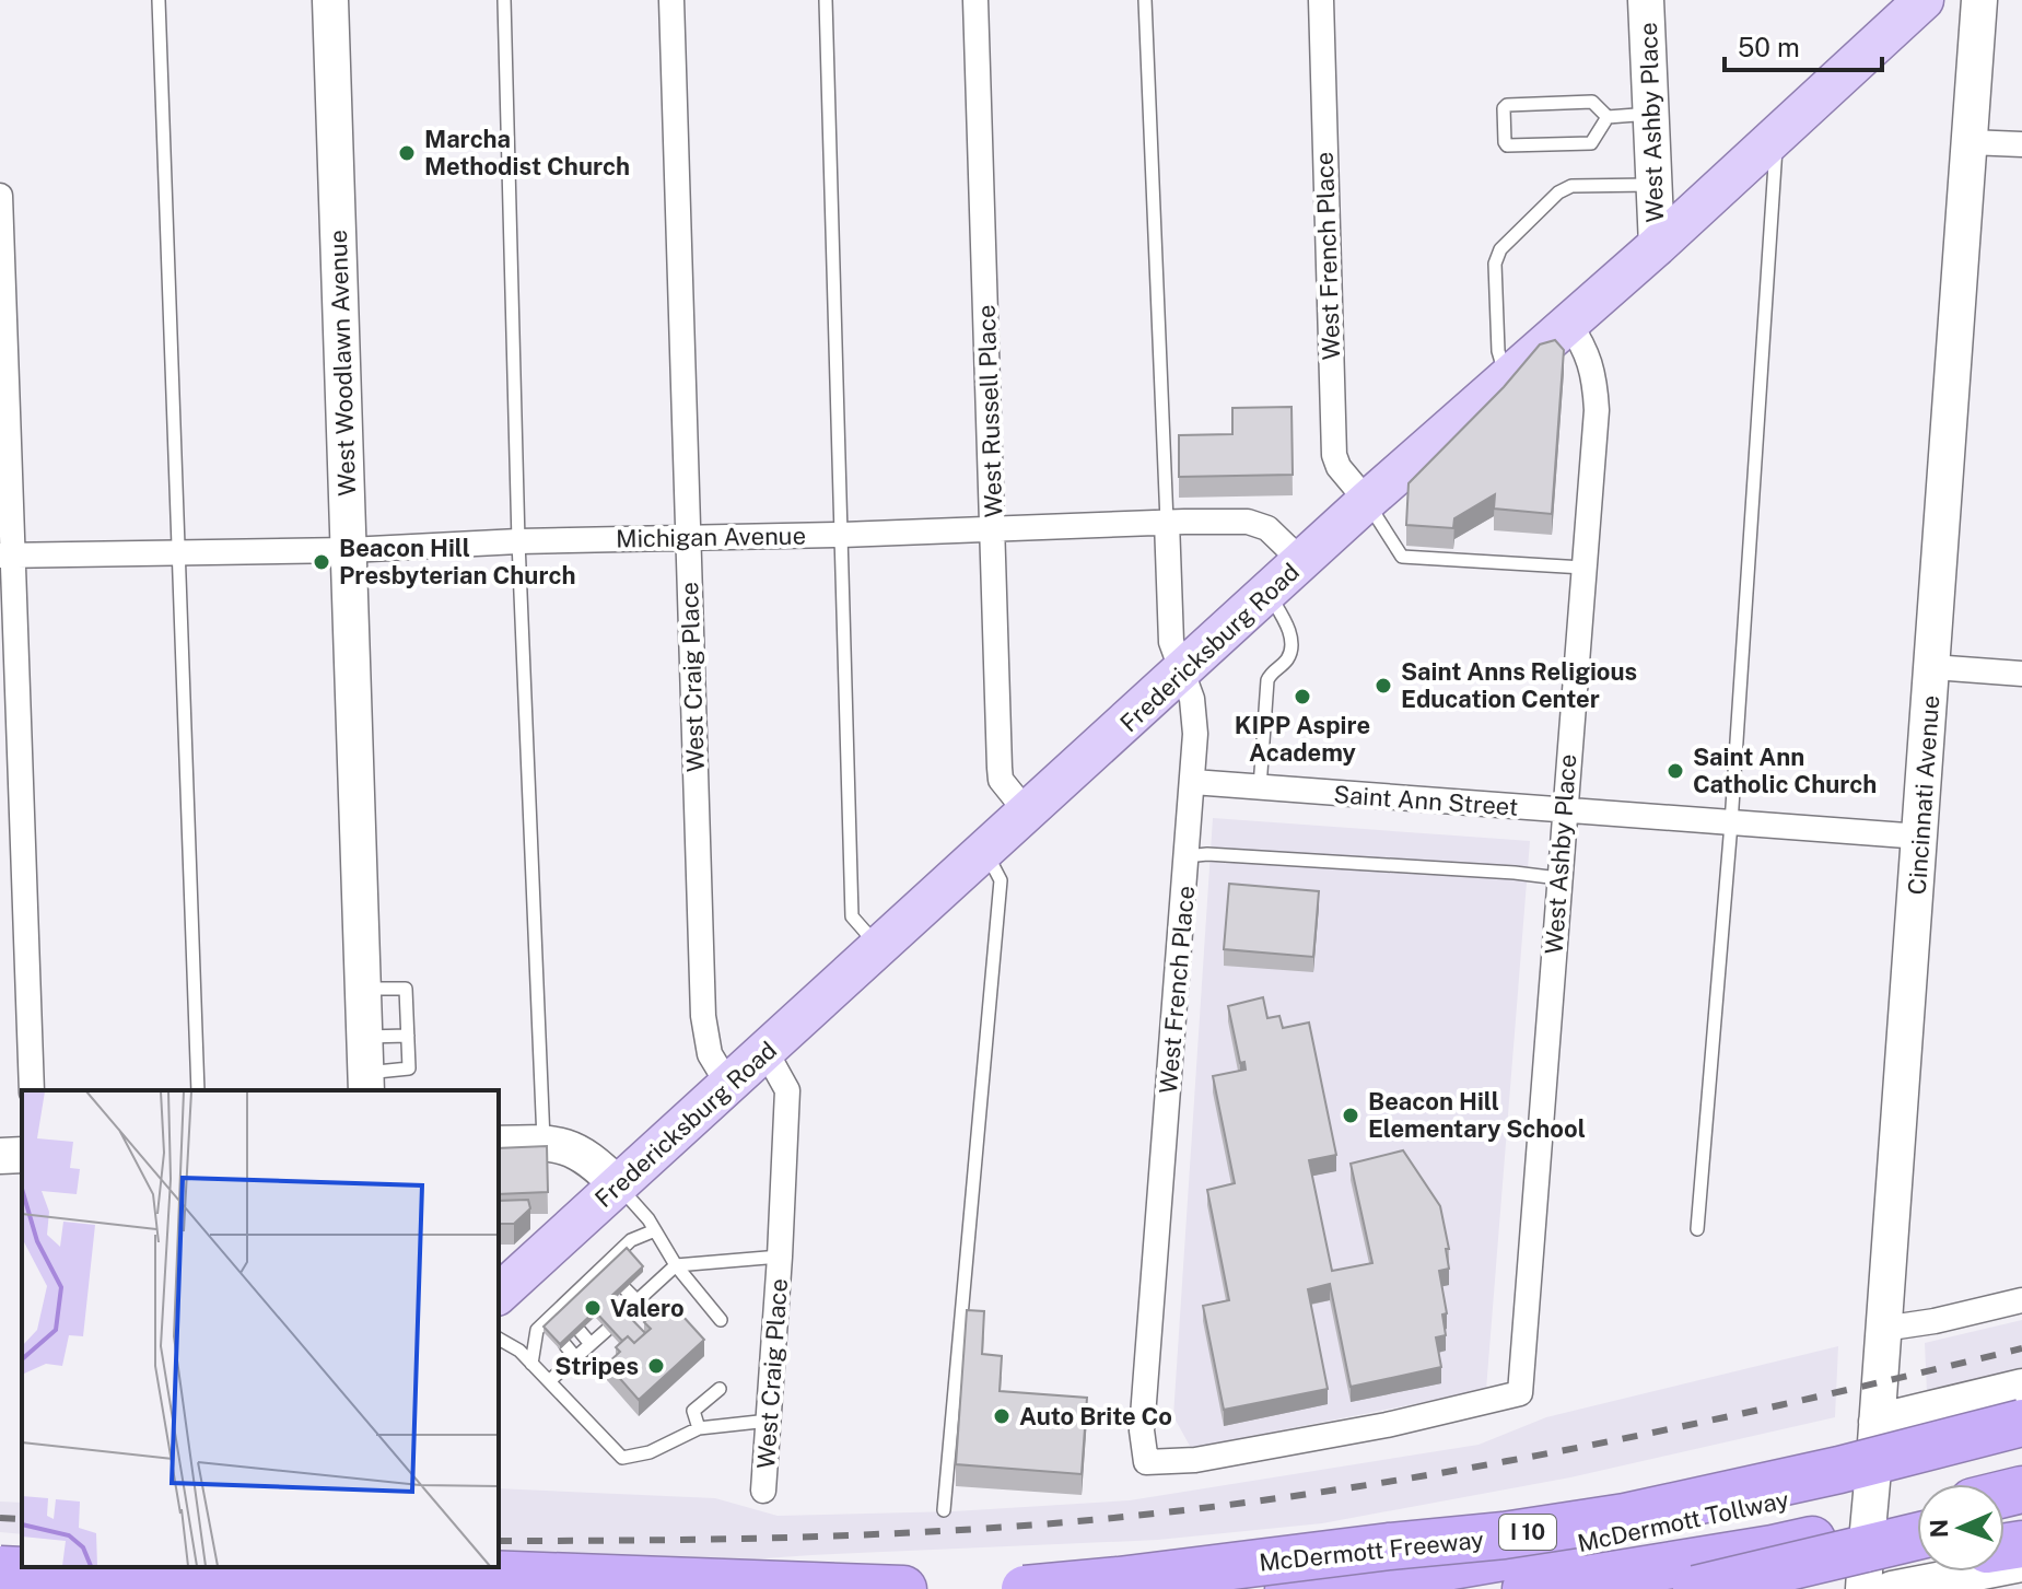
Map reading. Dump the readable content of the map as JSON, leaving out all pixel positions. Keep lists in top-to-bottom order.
{
  "streets": {
    "highway": ["McDermott Tollway", "I 10", "McDermott Freeway"],
    "main road": ["Fredericksburg Road"],
    "street": [
      "West Ashby Place",
      "West French Place",
      "West Woodlawn Avenue",
      "West Russell Place",
      "Michigan Avenue",
      "West Craig Place",
      "Cincinnati Avenue",
      "Saint Ann Street"
    ]
  },
  "crossings": [
    ["West Ashby Place", "West French Place"],
    ["West Ashby Place", "Fredericksburg Road"],
    ["West Ashby Place", "Saint Ann Street"],
    ["West French Place", "Michigan Avenue"],
    ["West French Place", "Fredericksburg Road"],
    ["West French Place", "Saint Ann Street"],
    ["West Woodlawn Avenue", "Michigan Avenue"],
    ["West Russell Place", "Michigan Avenue"],
    ["West Russell Place", "Fredericksburg Road"],
    ["Michigan Avenue", "Fredericksburg Road"],
    ["Michigan Avenue", "West Craig Place"],
    ["Fredericksburg Road", "West Craig Place"],
    ["Cincinnati Avenue", "Saint Ann Street"]
  ],
  "places": [
    "Marcha Methodist Church",
    "Beacon Hill Presbyterian Church",
    "Saint Anns Religious Education Center",
    "KIPP Aspire Academy",
    "Saint Ann Catholic Church",
    "Beacon Hill Elementary School",
    "Valero",
    "Stripes",
    "Auto Brite Co"
  ],
  "scale_bar": "50 m",
  "north": "left"
}
